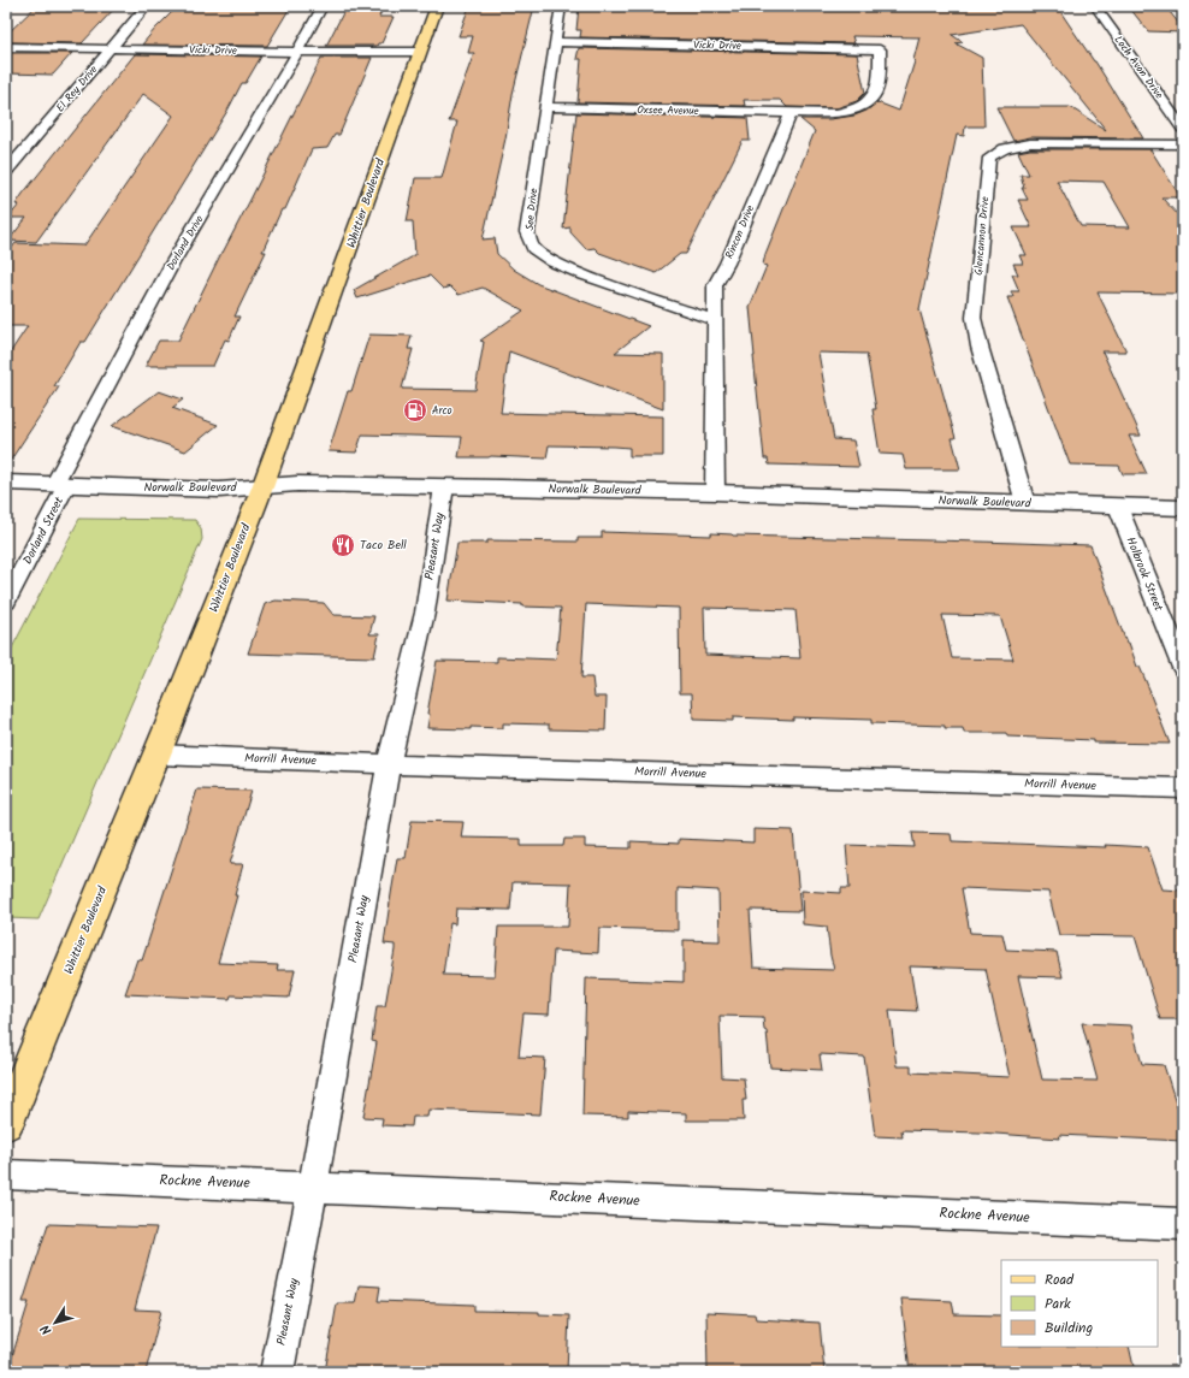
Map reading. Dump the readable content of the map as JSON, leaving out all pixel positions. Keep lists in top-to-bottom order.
{
  "streets": {
    "main road": ["Whittier Boulevard", "Norwalk Boulevard"],
    "street": [
      "Vicki Drive",
      "Loch Avon Drive",
      "El Rey Drive",
      "Oxsee Avenue",
      "See Drive",
      "Rincon Drive",
      "Glencannon Drive",
      "Dorland Drive",
      "Dorland Street",
      "Pleasant Way",
      "Holbrook Street",
      "Morrill Avenue",
      "Rockne Avenue"
    ]
  },
  "crossings": [
    ["Vicki Drive", "El Rey Drive"],
    ["Vicki Drive", "Oxsee Avenue"],
    ["Vicki Drive", "Whittier Boulevard"],
    ["Vicki Drive", "See Drive"],
    ["Vicki Drive", "Rincon Drive"],
    ["Vicki Drive", "Dorland Drive"],
    ["Oxsee Avenue", "See Drive"],
    ["Oxsee Avenue", "Rincon Drive"],
    ["Whittier Boulevard", "Norwalk Boulevard"],
    ["Whittier Boulevard", "Morrill Avenue"],
    ["See Drive", "Rincon Drive"],
    ["Rincon Drive", "Norwalk Boulevard"],
    ["Glencannon Drive", "Norwalk Boulevard"],
    ["Dorland Drive", "Norwalk Boulevard"],
    ["Dorland Drive", "Dorland Street"],
    ["Norwalk Boulevard", "Dorland Street"],
    ["Norwalk Boulevard", "Pleasant Way"],
    ["Norwalk Boulevard", "Holbrook Street"],
    ["Pleasant Way", "Morrill Avenue"],
    ["Pleasant Way", "Rockne Avenue"]
  ],
  "places": {
    "fuel station": ["Arco"],
    "restaurant": ["Taco Bell"]
  },
  "legend": ["Road", "Park", "Building"],
  "north": "bottom left"
}
